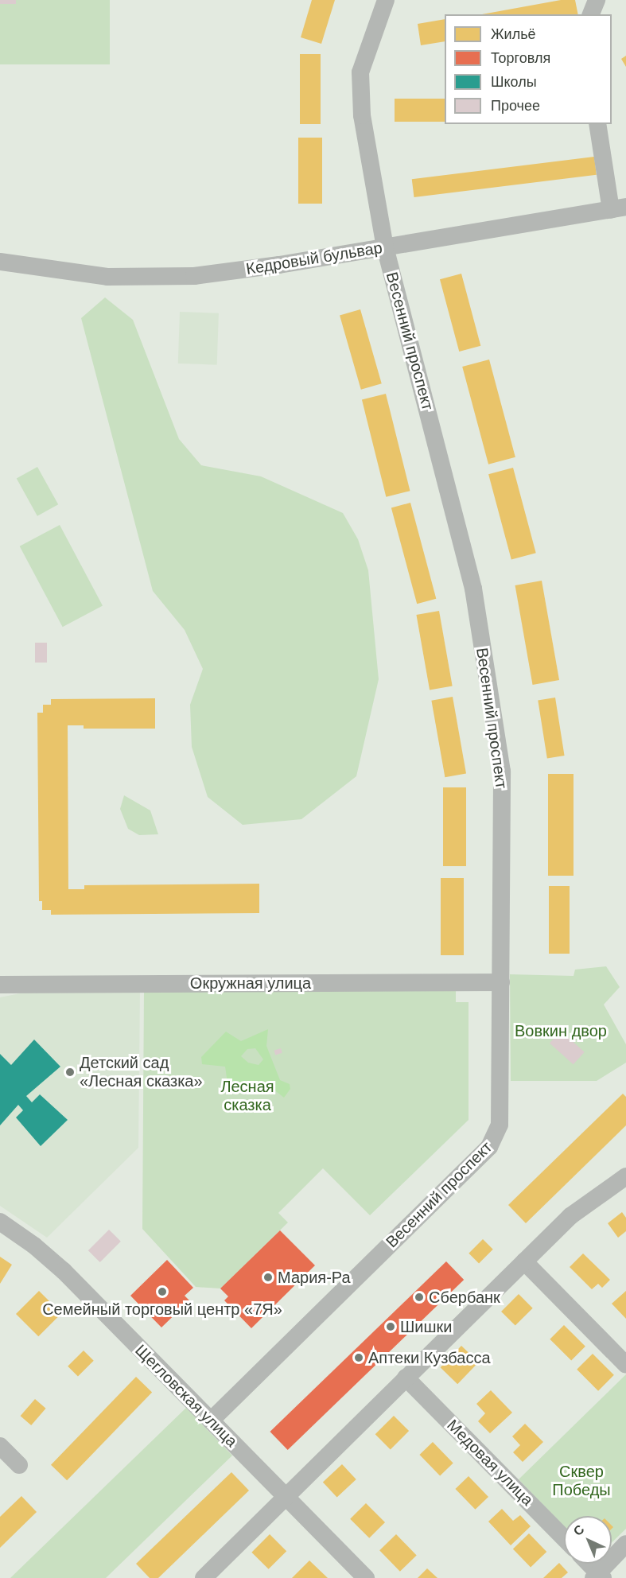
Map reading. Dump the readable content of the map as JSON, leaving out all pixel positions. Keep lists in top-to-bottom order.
{
  "streets": {
    "street": [
      "Кедровый бульвар",
      "Весенний проспект",
      "Окружная улица",
      "Щегловская улица",
      "Медовая улица"
    ]
  },
  "crossings": [
    ["Кедровый бульвар", "Весенний проспект"],
    ["Весенний проспект", "Окружная улица"],
    ["Весенний проспект", "Щегловская улица"]
  ],
  "parks": ["Вовкин двор", "Лесная сказка", "Сквер Победы"],
  "places": [
    "Детский сад «Лесная сказка»",
    "Мария-Ра",
    "Семейный торговый центр «7Я»",
    "Сбербанк",
    "Шишки",
    "Аптеки Кузбасса"
  ],
  "legend": [
    "Жильё",
    "Торговля",
    "Школы",
    "Прочее"
  ],
  "north": "top left"
}
